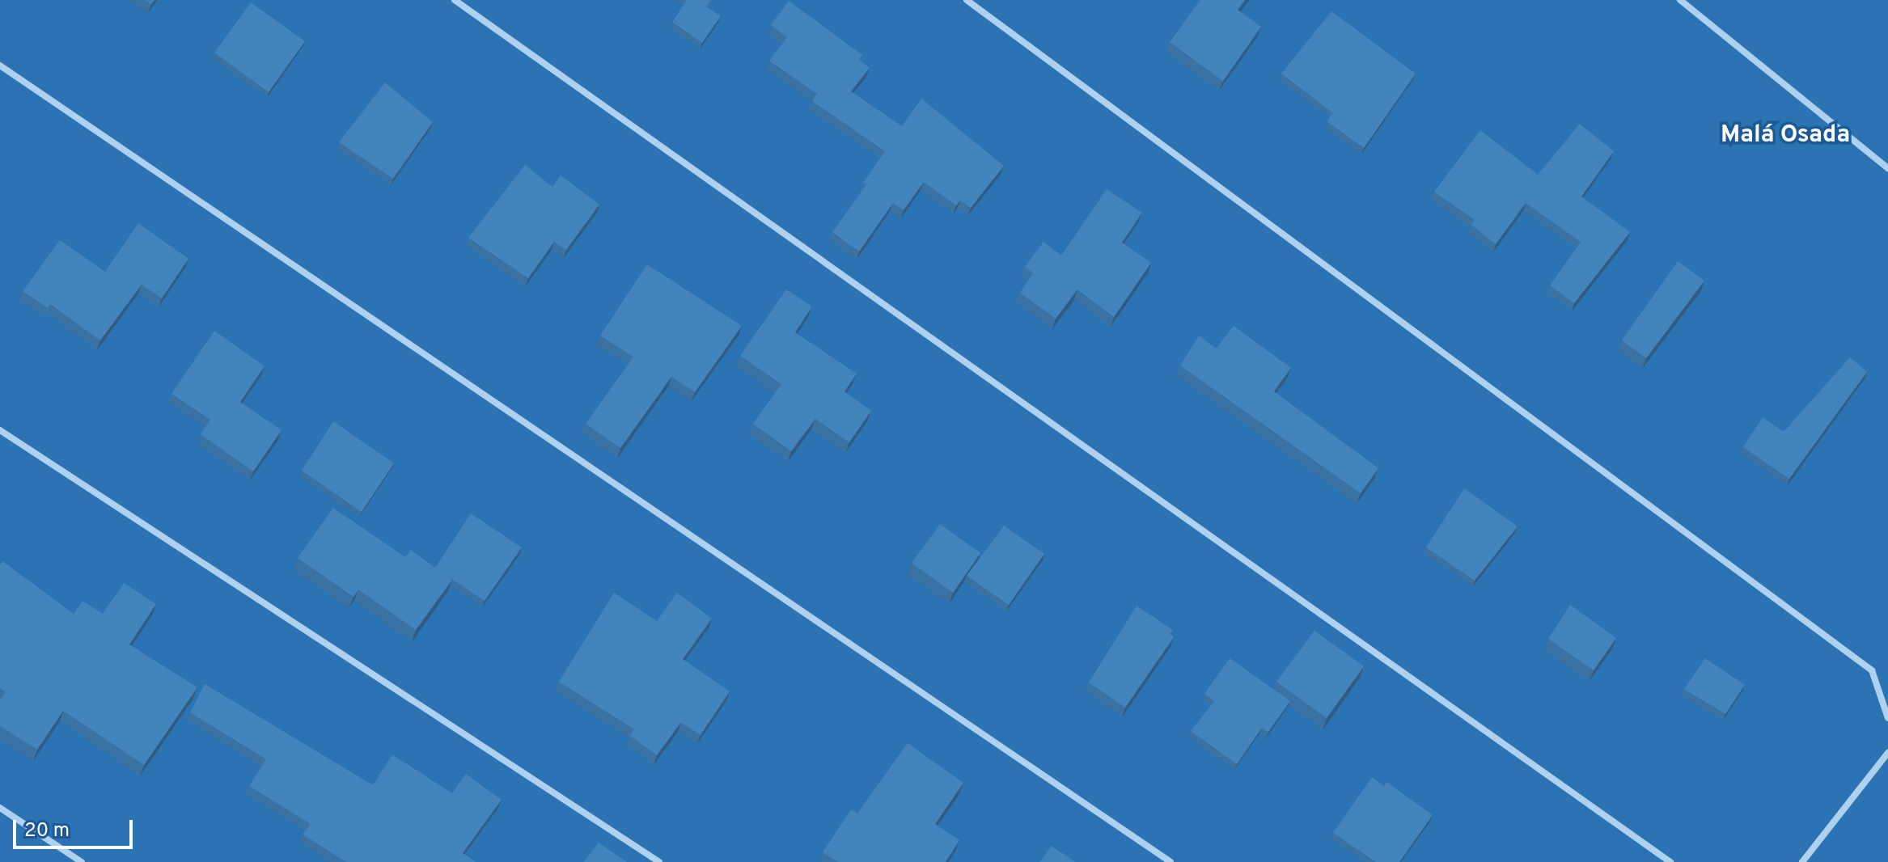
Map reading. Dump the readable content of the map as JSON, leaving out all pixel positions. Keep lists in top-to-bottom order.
{
  "districts": ["Malá Osada"],
  "scale_bar": "20 m"
}
